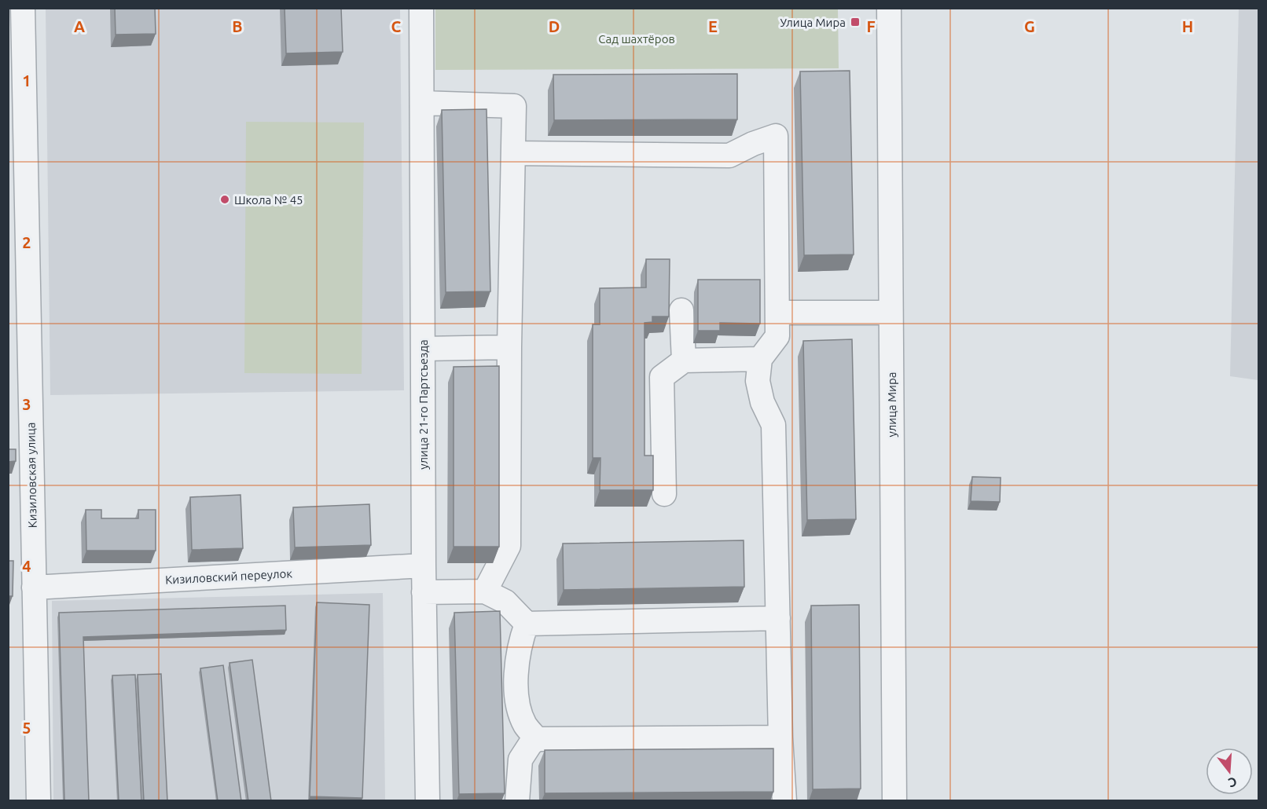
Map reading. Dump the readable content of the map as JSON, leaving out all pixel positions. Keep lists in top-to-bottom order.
{
  "streets": {
    "street": [
      "улица 21-го Партсъезда",
      "улица Мира",
      "Кизиловская улица",
      "Кизиловский переулок"
    ]
  },
  "crossings": [
    ["улица 21-го Партсъезда", "Кизиловский переулок"],
    ["Кизиловская улица", "Кизиловский переулок"]
  ],
  "parks": ["Сад шахтёров"],
  "places": {
    "transit": ["Улица Мира"],
    "other": ["Школа № 45"]
  },
  "north": "bottom",
  "grid": {
    "columns": [
      "A",
      "B",
      "C",
      "D",
      "E",
      "F",
      "G",
      "H"
    ],
    "rows": [
      "1",
      "2",
      "3",
      "4",
      "5"
    ]
  }
}
